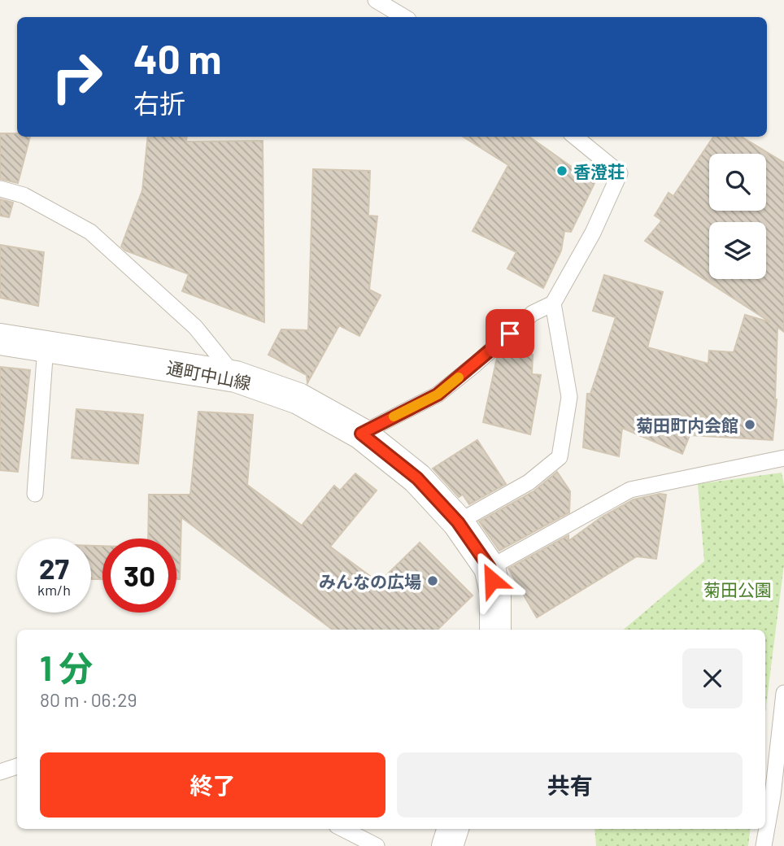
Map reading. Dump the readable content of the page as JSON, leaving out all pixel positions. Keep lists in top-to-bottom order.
{
  "streets": {
    "street": ["通町中山線"]
  },
  "parks": ["菊田公園"],
  "places": ["香澄荘", "菊田町内会館", "みんなの広場"],
  "page": {
    "turn": ["40 m", "右折"],
    "speed": "27 km/h",
    "limit": "30",
    "heading": ["1 分", "80 m · 06:29"],
    "buttons": ["終了", "共有"]
  }
}
